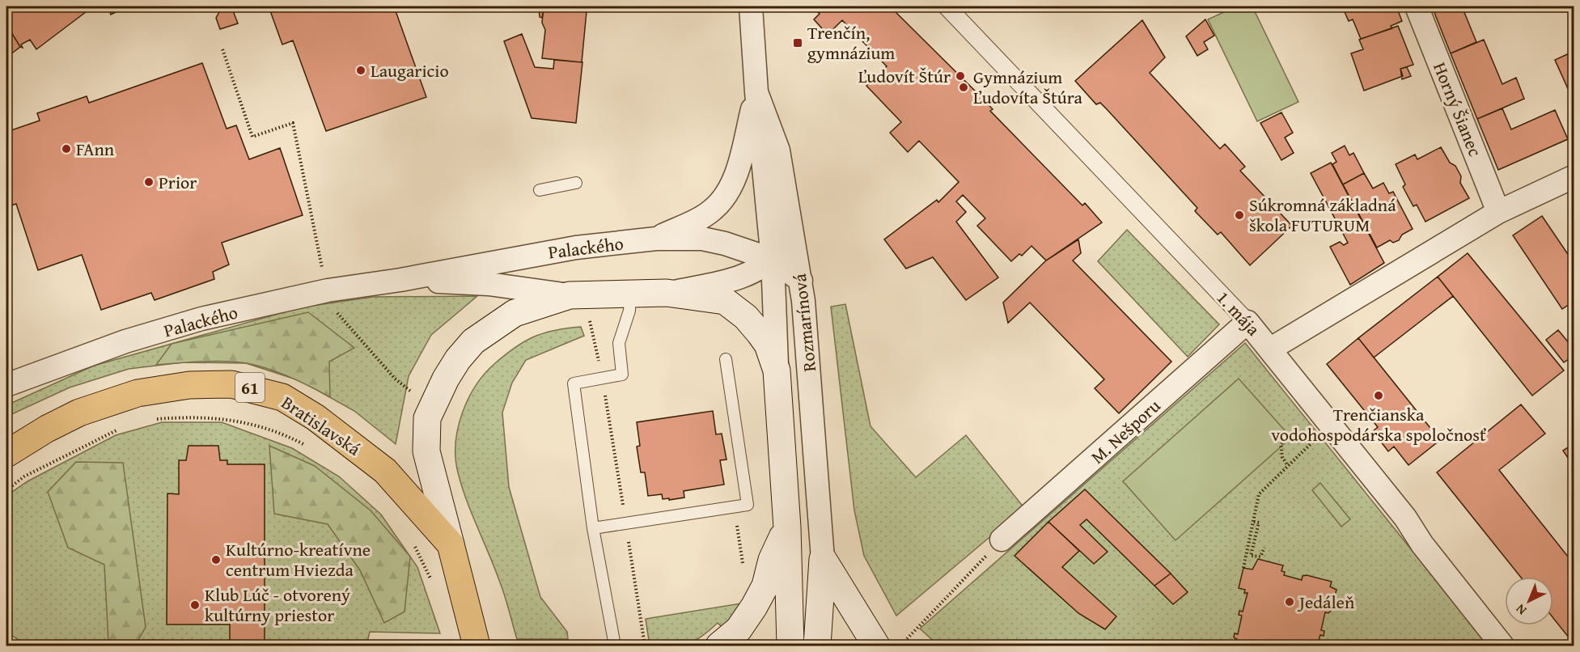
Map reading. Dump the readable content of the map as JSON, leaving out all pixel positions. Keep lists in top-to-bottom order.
{
  "streets": {
    "main road": ["61", "Bratislavská"],
    "street": [
      "Horný Šianec",
      "Palackého",
      "1. mája",
      "Rozmarínová",
      "M. Nešporu"
    ]
  },
  "crossings": [
    ["Palackého", "Rozmarínová"],
    ["1. mája", "M. Nešporu"]
  ],
  "places": {
    "transit": ["Trenčín, gymnázium"],
    "other": [
      "Laugaricio",
      "Ľudovít Štúr",
      "Gymnázium Ľudovíta Štúra",
      "FAnn",
      "Prior",
      "Súkromná základná škola FUTURUM",
      "Trenčianska vodohospodárska spoločnosť",
      "Kultúrno-kreatívne centrum Hviezda",
      "Jedáleň",
      "Klub Lúč - otvorený kultúrny priestor"
    ]
  },
  "north": "bottom left"
}
